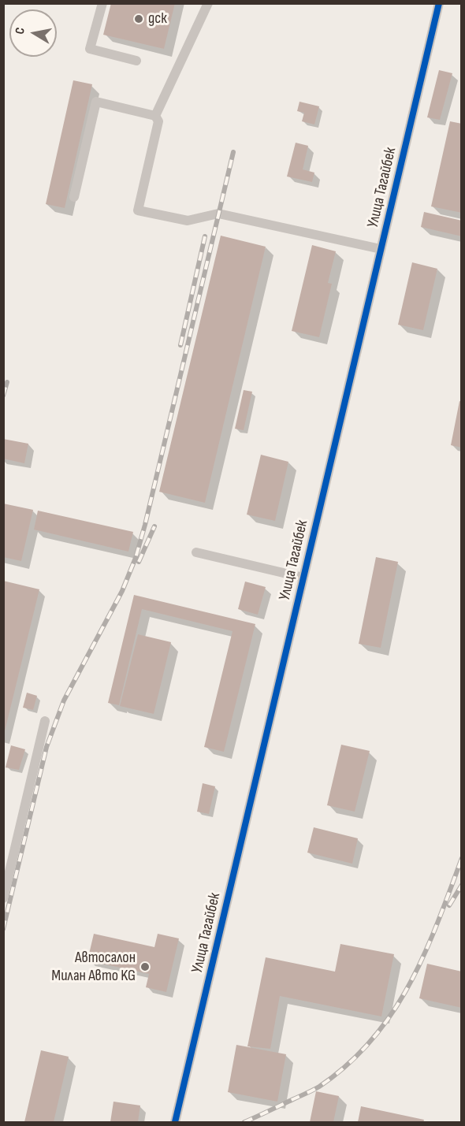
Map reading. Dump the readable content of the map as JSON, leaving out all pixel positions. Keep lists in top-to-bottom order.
{
  "streets": {
    "street": ["Улица Тагайбек"]
  },
  "places": ["дск", "Автосалон Милан Авто KG"],
  "north": "left"
}
